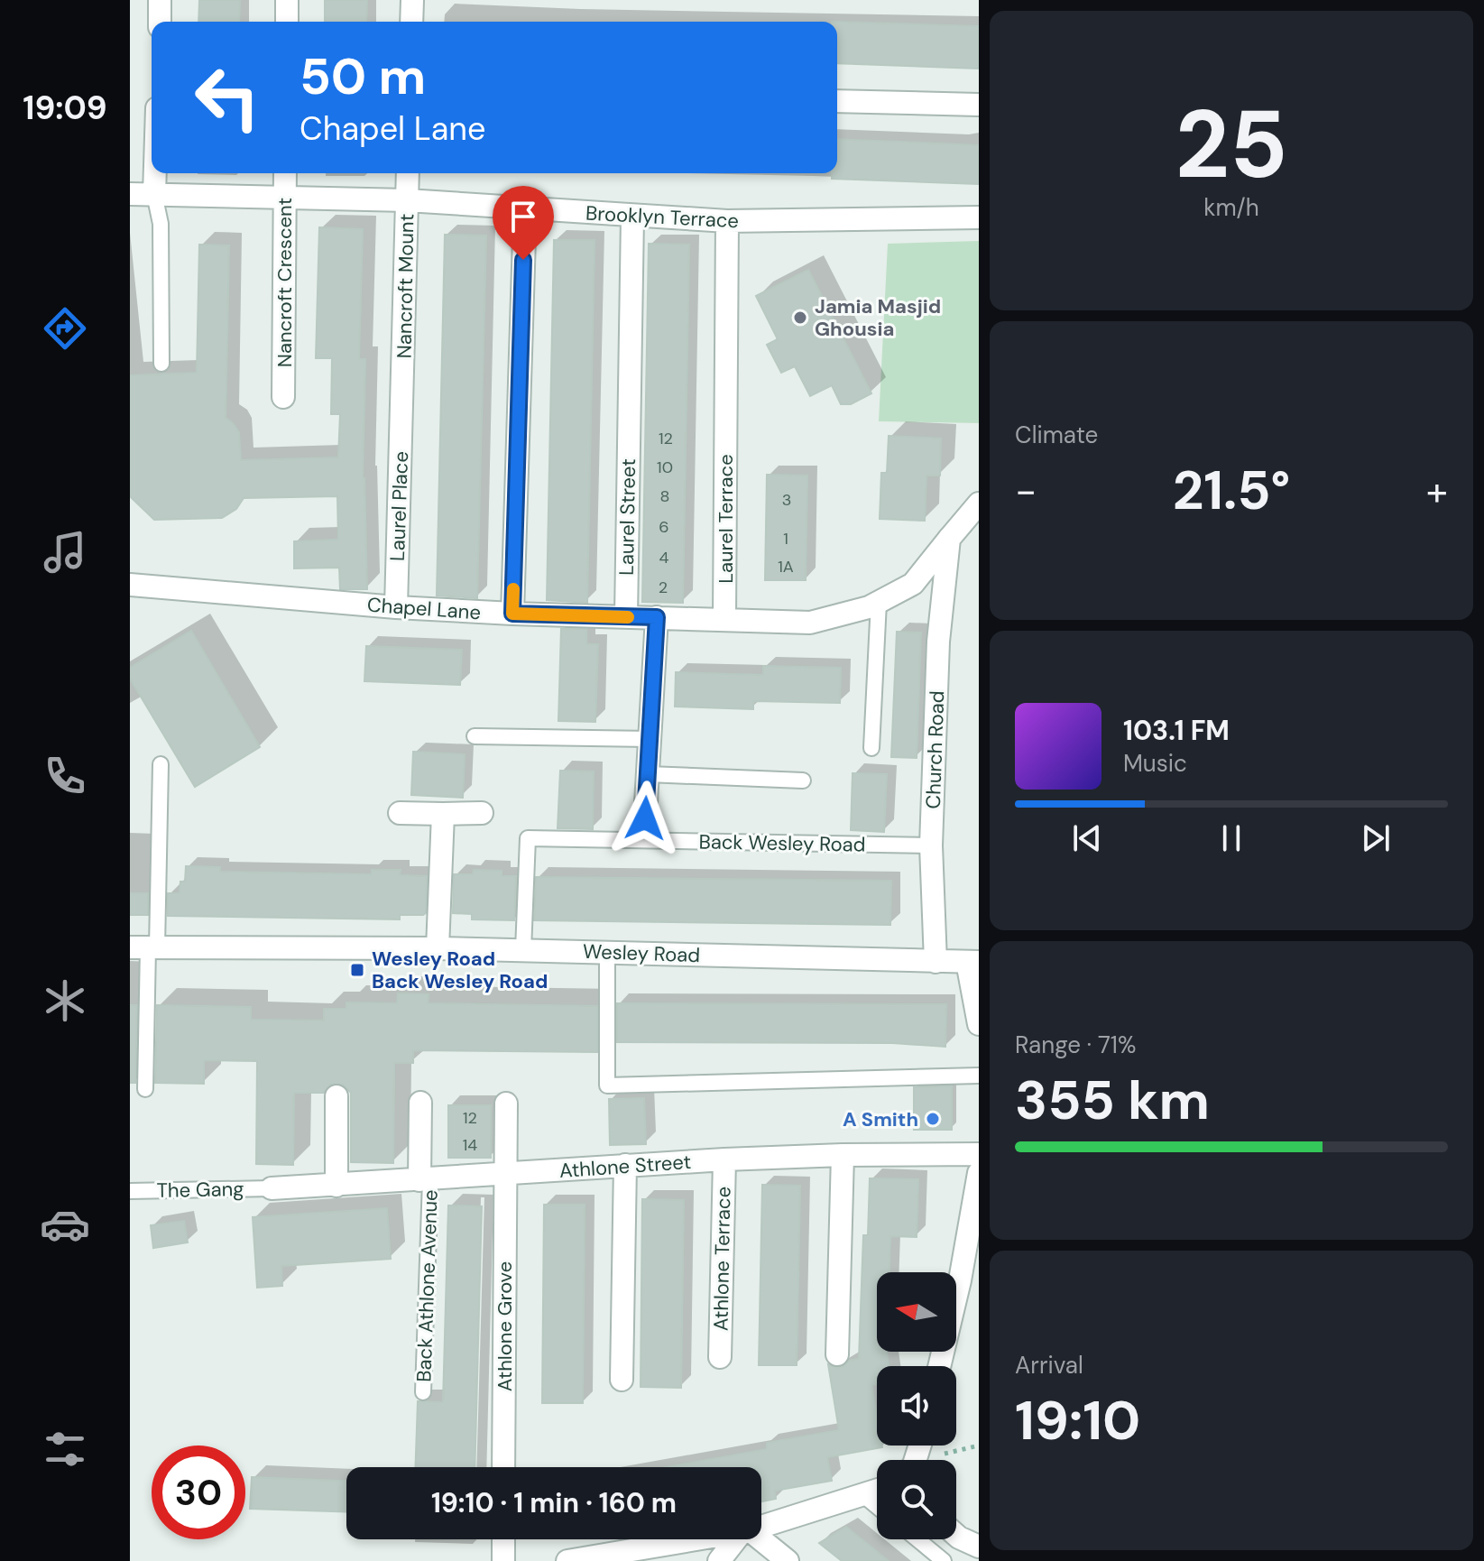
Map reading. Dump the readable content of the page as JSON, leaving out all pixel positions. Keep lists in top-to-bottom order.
{
  "streets": {
    "street": [
      "Brooklyn Terrace",
      "Nancroft Crescent",
      "Nancroft Mount",
      "Laurel Place",
      "Laurel Street",
      "Laurel Terrace",
      "Chapel Lane",
      "Church Road",
      "Wesley Road",
      "Athlone Street",
      "Athlone Terrace",
      "Athlone Grove"
    ],
    "lane": ["Back Wesley Road", "The Gang", "Back Athlone Avenue"]
  },
  "crossings": [
    ["Brooklyn Terrace", "Nancroft Crescent"],
    ["Brooklyn Terrace", "Nancroft Mount"],
    ["Brooklyn Terrace", "Laurel Street"],
    ["Brooklyn Terrace", "Laurel Terrace"],
    ["Nancroft Mount", "Laurel Place"],
    ["Laurel Place", "Chapel Lane"],
    ["Laurel Street", "Chapel Lane"],
    ["Laurel Terrace", "Chapel Lane"],
    ["Chapel Lane", "Church Road"],
    ["Church Road", "Back Wesley Road"],
    ["Church Road", "Wesley Road"],
    ["Back Wesley Road", "Wesley Road"],
    ["Athlone Street", "The Gang"],
    ["Athlone Street", "Athlone Terrace"],
    ["Athlone Street", "Back Athlone Avenue"],
    ["Athlone Street", "Athlone Grove"]
  ],
  "places": {
    "other": ["Jamia Masjid Ghousia", "A Smith"],
    "transit": ["Wesley Road Back Wesley Road"]
  },
  "house_numbers": [
    "12",
    "10",
    "8",
    "3",
    "6",
    "1",
    "4",
    "1A",
    "2",
    "12",
    "14"
  ],
  "north": "left",
  "page": {
    "tabs": "19:09",
    "tile": [
      ["25", "km/h"],
      "Climate",
      ["Range · 71%", "355 km"],
      ["Arrival", "19:10"]
    ],
    "turn": ["50 m", "Chapel Lane"],
    "heat": ["−", "21.5°", "+"],
    "song": ["103.1 FM", "Music"],
    "limit": "30",
    "trip": "19:10 · 1 min · 160 m"
  }
}
